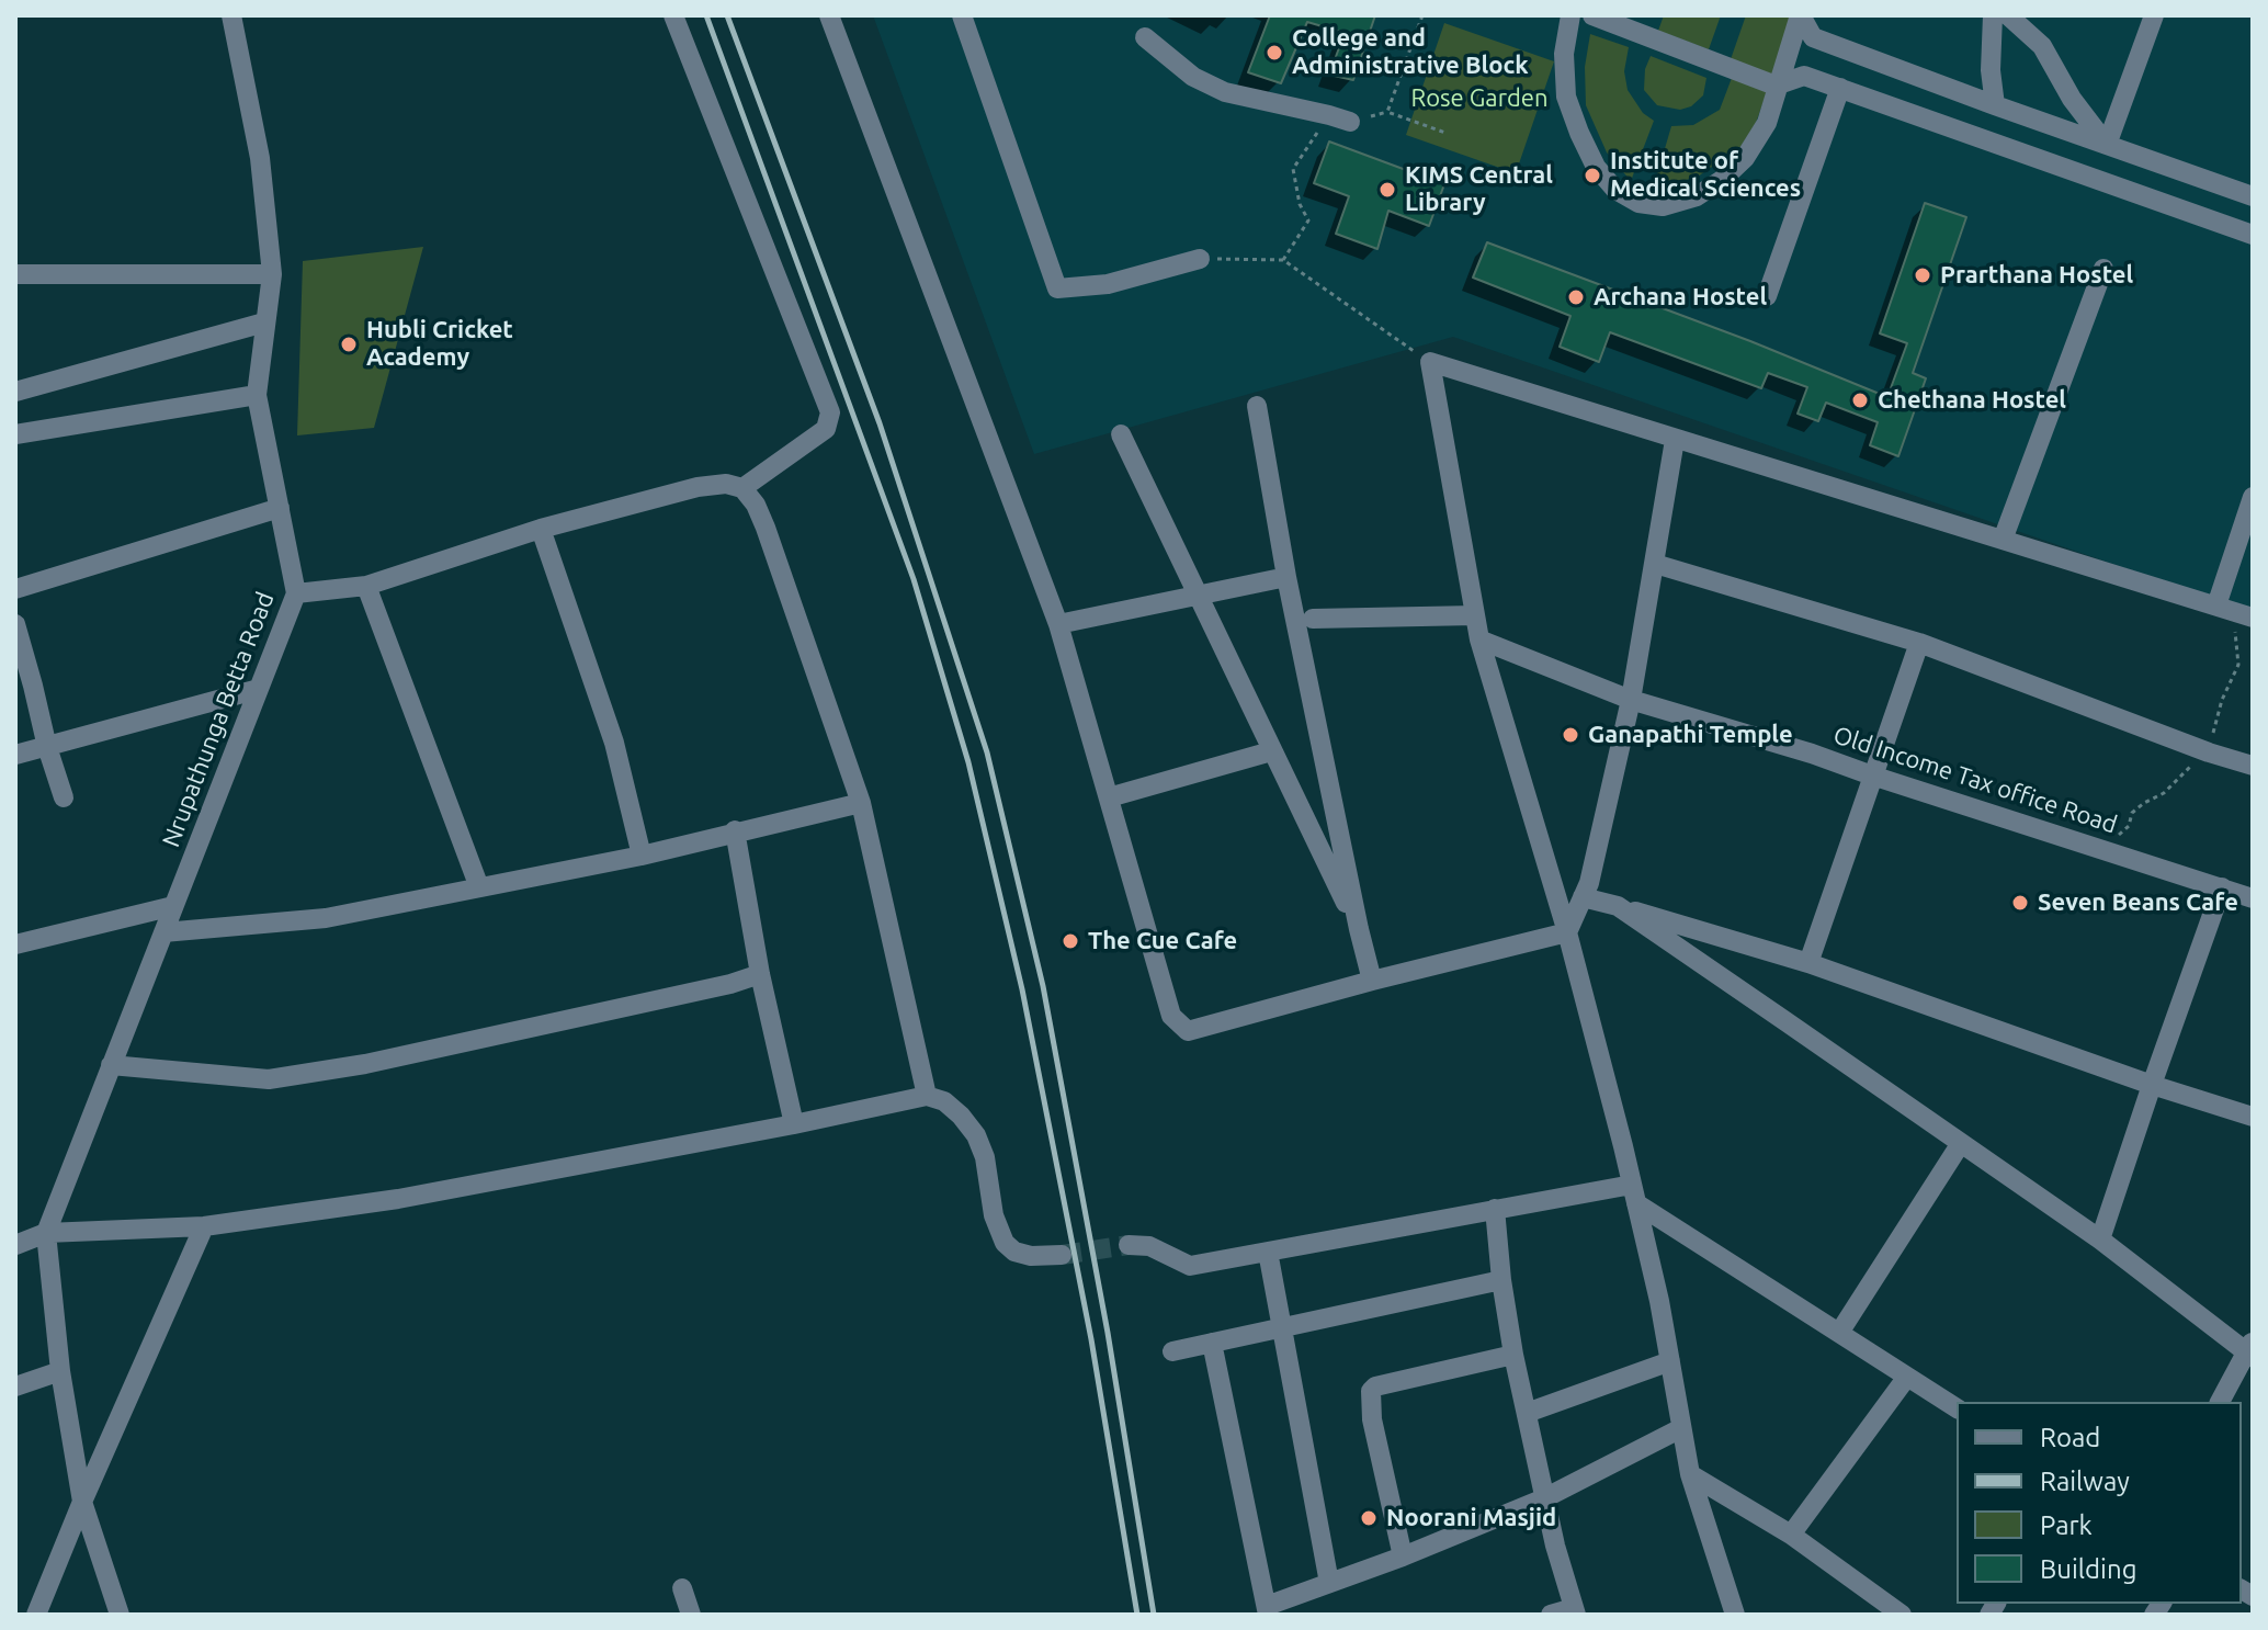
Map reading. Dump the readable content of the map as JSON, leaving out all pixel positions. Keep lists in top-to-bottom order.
{
  "streets": {
    "street": ["Nrupathunga Betta Road", "Old Income Tax office Road"]
  },
  "parks": ["Rose Garden"],
  "places": [
    "College and Administrative Block",
    "Institute of Medical Sciences",
    "KIMS Central Library",
    "Prarthana Hostel",
    "Archana Hostel",
    "Hubli Cricket Academy",
    "Chethana Hostel",
    "Ganapathi Temple",
    "Seven Beans Cafe",
    "The Cue Cafe",
    "Noorani Masjid"
  ],
  "legend": [
    "Road",
    "Railway",
    "Park",
    "Building"
  ]
}
